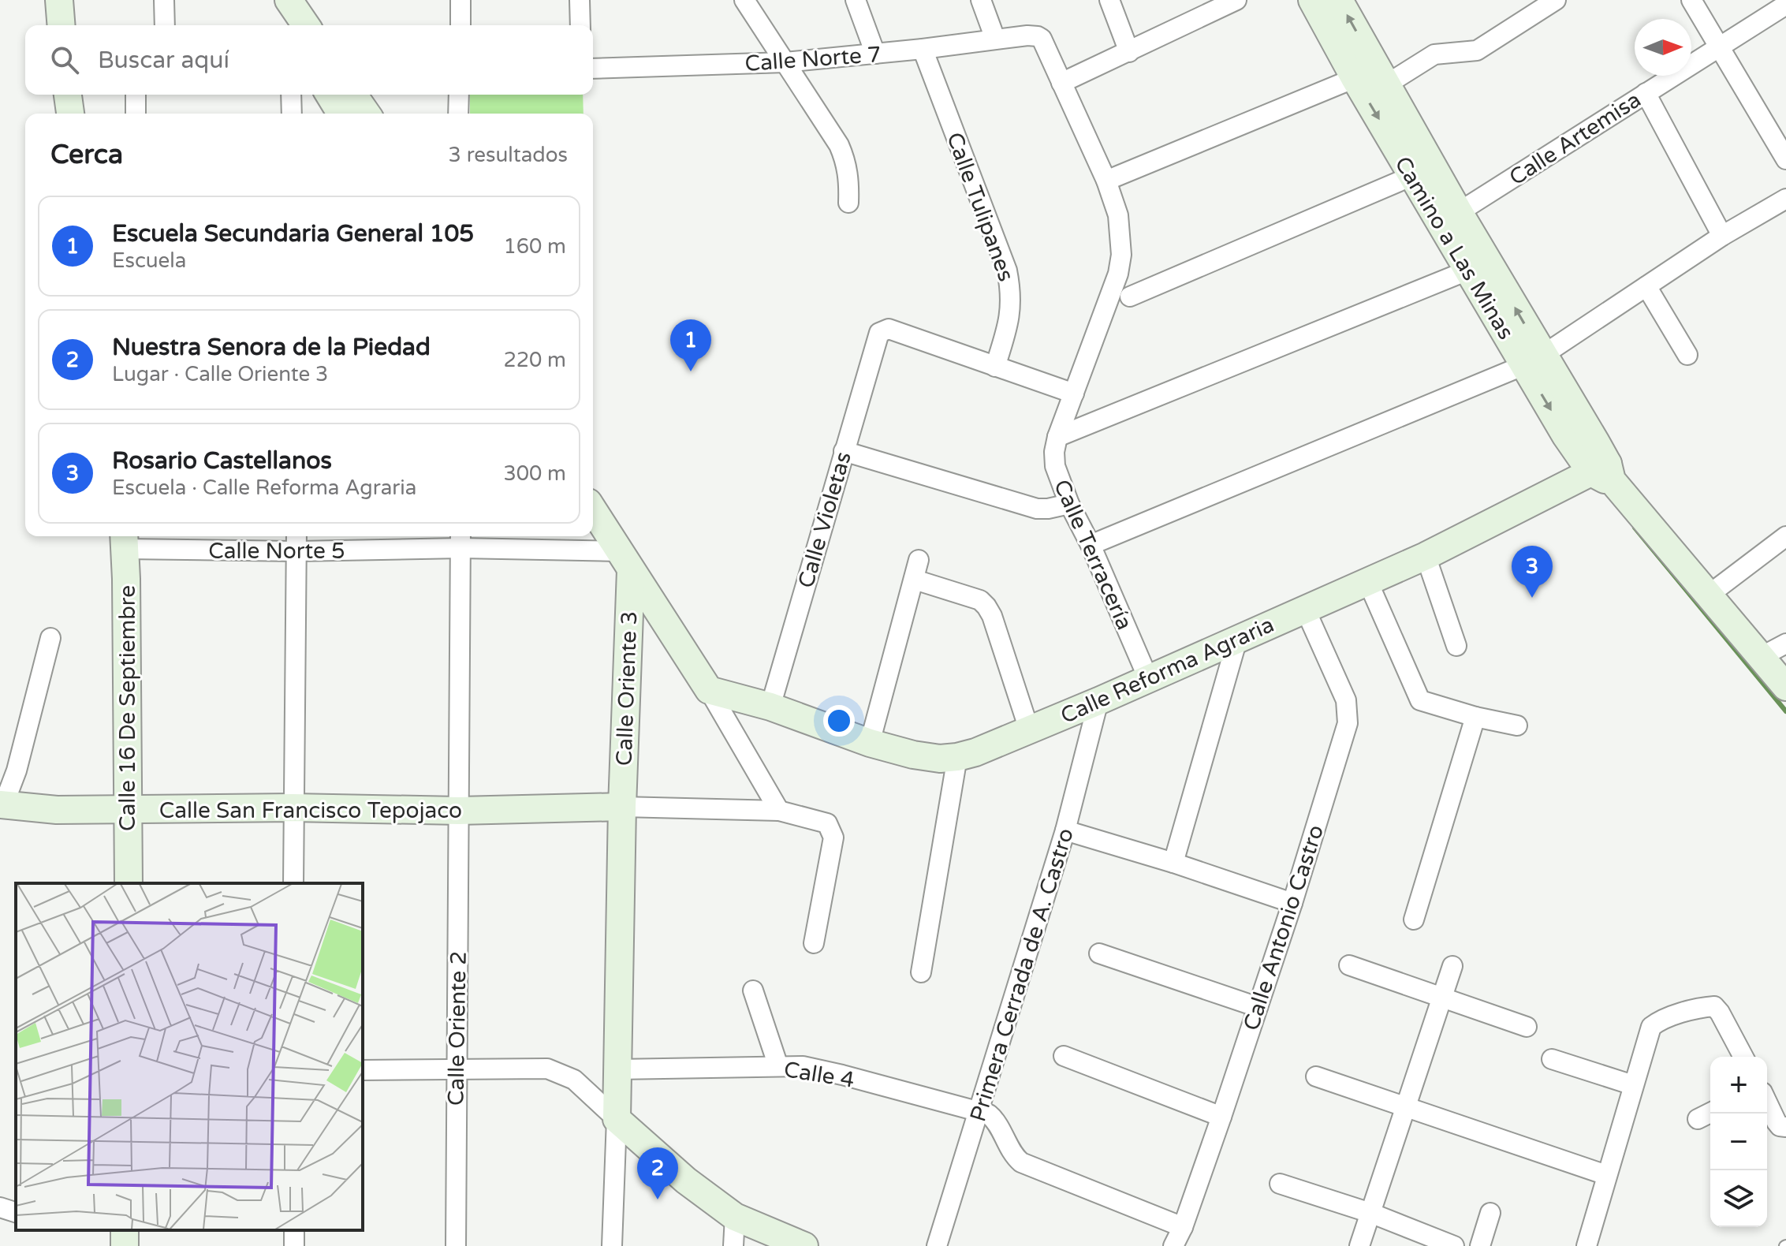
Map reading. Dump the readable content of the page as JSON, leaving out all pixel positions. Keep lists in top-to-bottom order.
{
  "streets": {
    "street": [
      "Calle Norte 7",
      "Calle Artemisa",
      "Calle Tulipanes",
      "Camino a Las Minas",
      "Calle Violetas",
      "Calle Norte 5",
      "Calle Terracería",
      "Calle Reforma Agraria",
      "Calle Oriente 3",
      "Calle 16 De Septiembre",
      "Calle San Francisco Tepojaco",
      "Calle Antonio Castro",
      "Primera Cerrada de A. Castro",
      "Calle Oriente 2",
      "Calle 4"
    ]
  },
  "crossings": [
    ["Calle Norte 7", "Calle Tulipanes"],
    ["Calle Norte 7", "Calle Terracería"],
    ["Calle Artemisa", "Camino a Las Minas"],
    ["Calle Tulipanes", "Calle Violetas"],
    ["Camino a Las Minas", "Calle Reforma Agraria"],
    ["Calle Violetas", "Calle Reforma Agraria"],
    ["Calle Norte 5", "Calle Oriente 3"],
    ["Calle Norte 5", "Calle 16 De Septiembre"],
    ["Calle Norte 5", "Calle Oriente 2"],
    ["Calle Terracería", "Calle Reforma Agraria"],
    ["Calle Reforma Agraria", "Calle Antonio Castro"],
    ["Calle Reforma Agraria", "Primera Cerrada de A. Castro"],
    ["Calle Oriente 3", "Calle San Francisco Tepojaco"],
    ["Calle Oriente 3", "Calle 4"],
    ["Calle 16 De Septiembre", "Calle San Francisco Tepojaco"],
    ["Calle San Francisco Tepojaco", "Calle Oriente 2"],
    ["Primera Cerrada de A. Castro", "Calle 4"]
  ],
  "north": "right",
  "page": {
    "search": "Buscar aquí",
    "heading": ["Cerca", "3 resultados"],
    "list": [
      {
        "mark": "1",
        "name": "Escuela Secundaria General 105",
        "note": "Escuela",
        "value": "160 m"
      },
      {
        "mark": "2",
        "name": "Nuestra Senora de la Piedad",
        "note": "Lugar · Calle Oriente 3",
        "value": "220 m"
      },
      {
        "mark": "3",
        "name": "Rosario Castellanos",
        "note": "Escuela · Calle Reforma Agraria",
        "value": "300 m"
      }
    ],
    "pins": ["1", "3", "2"],
    "map_buttons": ["+", "−"]
  }
}
